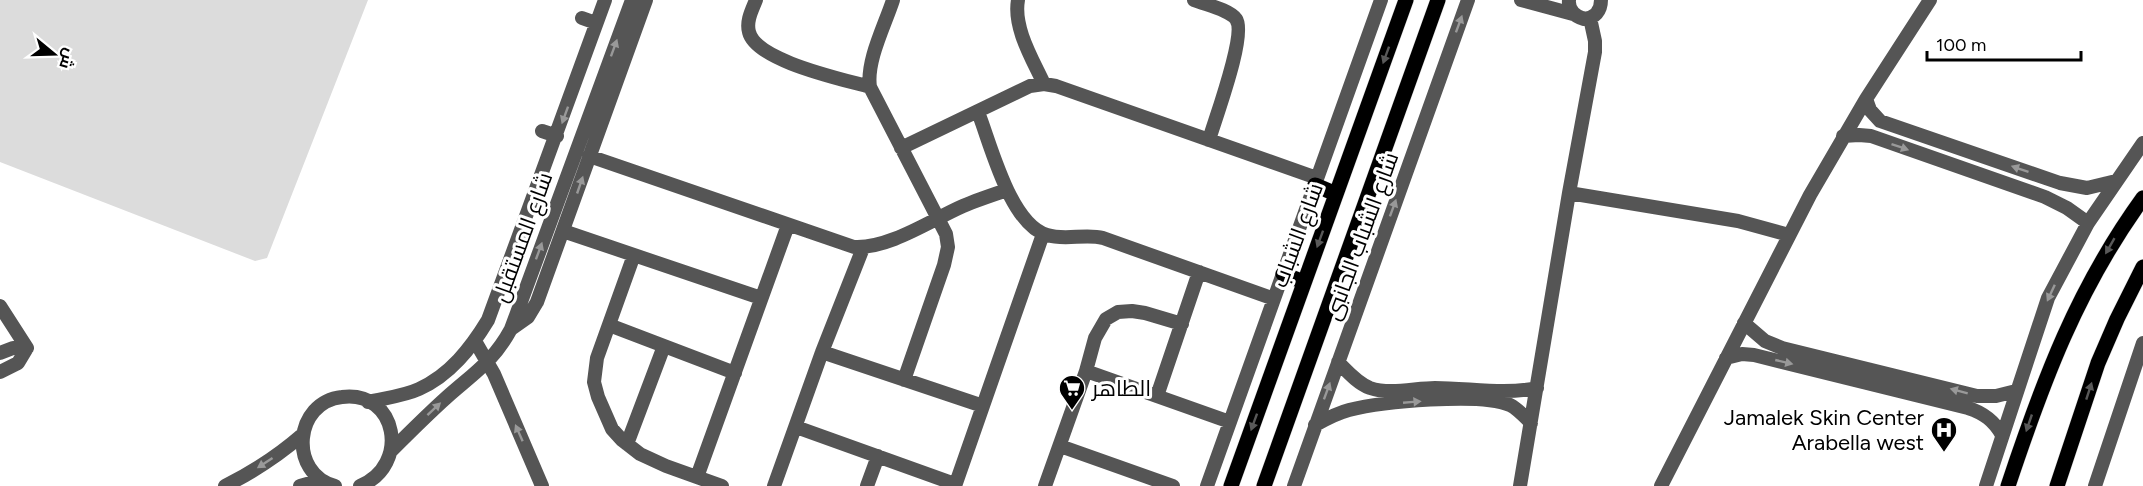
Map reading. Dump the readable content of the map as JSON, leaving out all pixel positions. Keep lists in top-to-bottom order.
{
  "streets": {
    "main road": ["شارع الشباب"],
    "street": ["شارع الشباب الجانبى", "شارع المستقبل"]
  },
  "places": {
    "supermarket": ["الطاهر"],
    "hospital": ["Jamalek Skin Center Arabella west"]
  },
  "scale_bar": "100 m",
  "north": "right"
}
